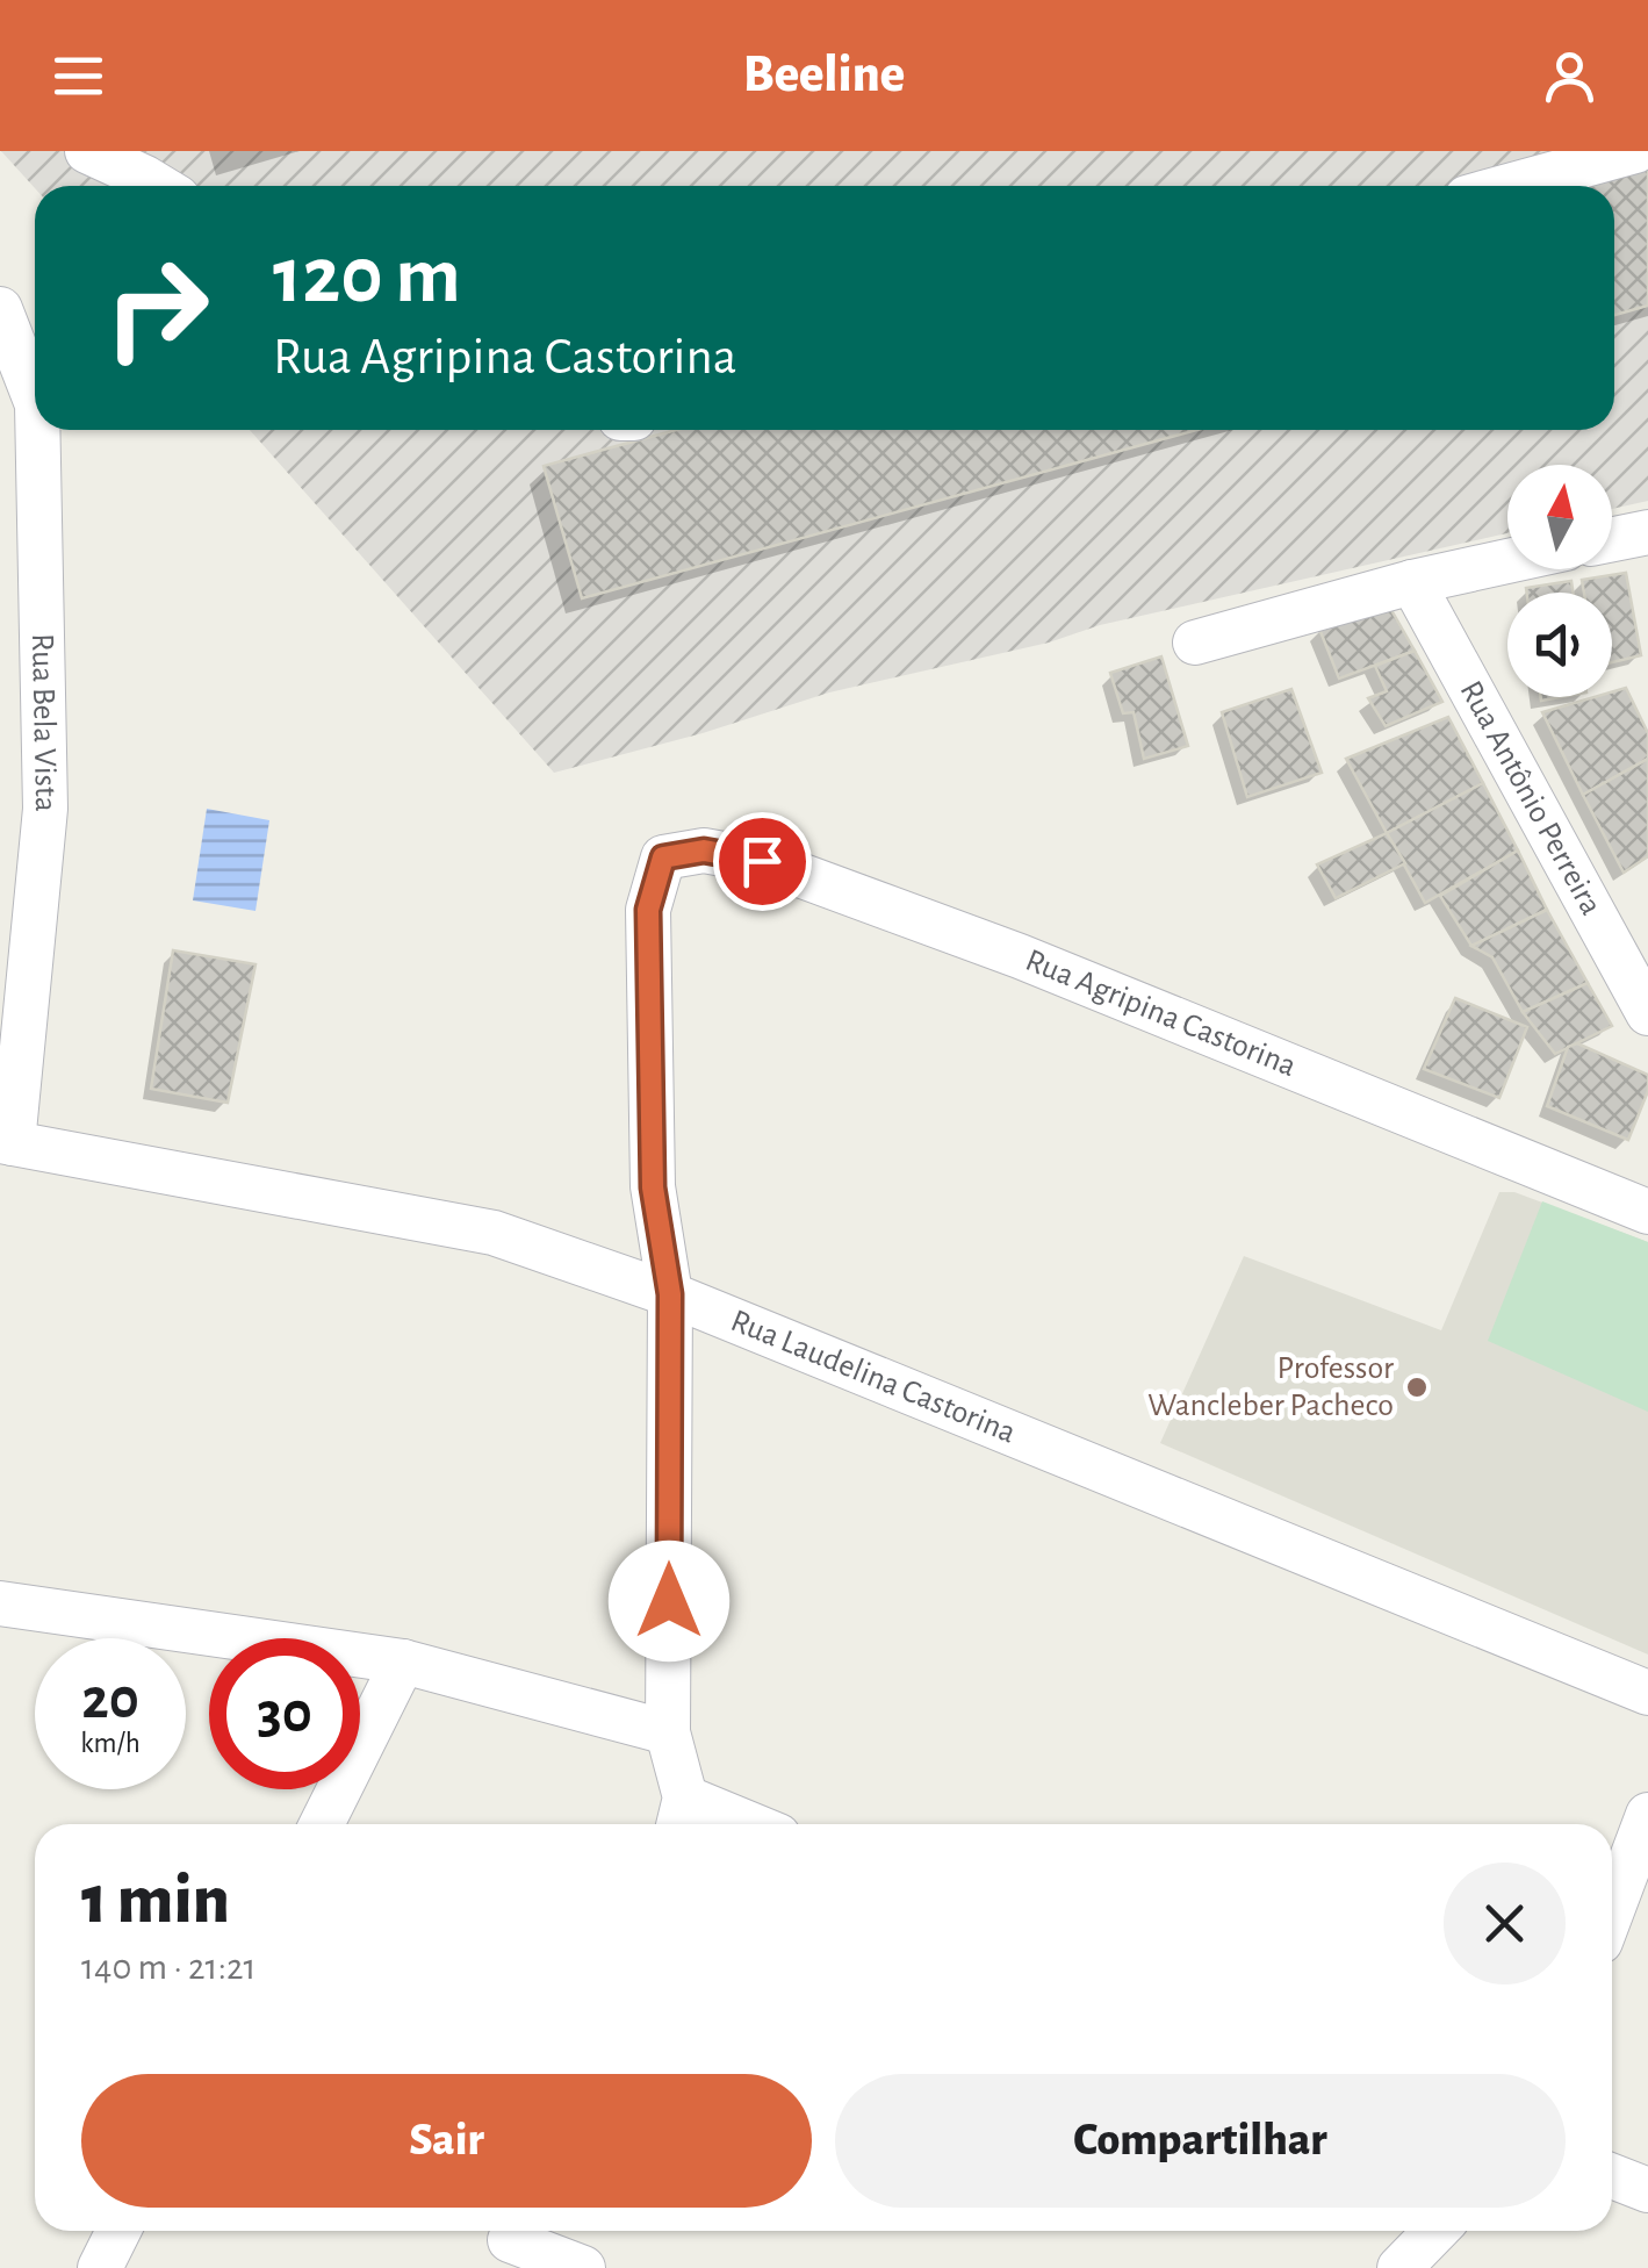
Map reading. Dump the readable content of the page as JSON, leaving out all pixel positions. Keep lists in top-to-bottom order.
{
  "streets": {
    "street": [
      "Rua Bela Vista",
      "Rua Antônio Perreira",
      "Rua Agripina Castorina",
      "Rua Laudelina Castorina"
    ]
  },
  "crossings": [
    ["Rua Bela Vista", "Rua Laudelina Castorina"],
    ["Rua Agripina Castorina", "Rua Laudelina Castorina"]
  ],
  "places": ["Professor Wancleber Pacheco"],
  "north": "top",
  "page": {
    "header": "Beeline",
    "turn": ["120 m", "Rua Agripina Castorina"],
    "speed": "20 km/h",
    "limit": "30",
    "heading": ["1 min", "140 m · 21:21"],
    "buttons": ["Sair", "Compartilhar"]
  }
}
